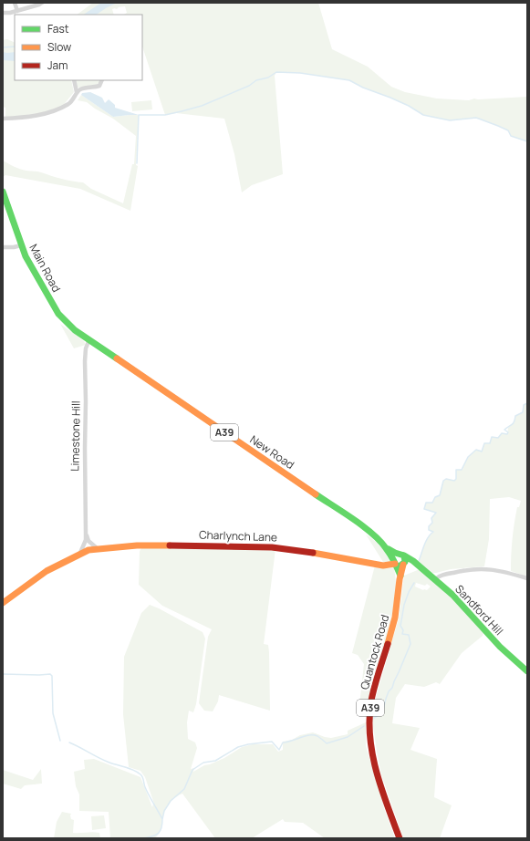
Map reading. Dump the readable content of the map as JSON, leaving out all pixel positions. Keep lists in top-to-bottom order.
{
  "streets": {
    "main road": [
      "Main Road",
      "A39",
      "New Road",
      "Charlynch Lane",
      "Sandford Hill",
      "Quantock Road"
    ],
    "street": ["Limestone Hill"]
  },
  "crossings": [
    ["Main Road", "Limestone Hill"],
    ["Main Road", "New Road"],
    ["A39", "New Road"],
    ["A39", "Charlynch Lane"],
    ["A39", "Sandford Hill"],
    ["A39", "Quantock Road"],
    ["Limestone Hill", "New Road"],
    ["Limestone Hill", "Charlynch Lane"],
    ["New Road", "Charlynch Lane"],
    ["New Road", "Sandford Hill"],
    ["New Road", "Quantock Road"],
    ["Charlynch Lane", "Quantock Road"]
  ],
  "legend": ["Fast", "Slow", "Jam"]
}
